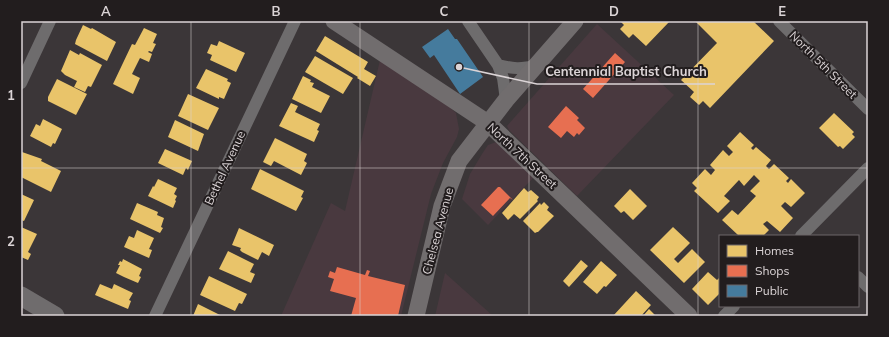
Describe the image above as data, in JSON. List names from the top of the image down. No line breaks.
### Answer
{"streets":{"street":["North 5th Street","North 7th Street","Bethel Avenue","Chelsea Avenue"]},"crossings":[["North 7th Street","Chelsea Avenue"]],"places":["Centennial Baptist Church"],"legend":["Homes","Shops","Public"],"grid":{"columns":["A","B","C","D","E"],"rows":["1","2"]}}
